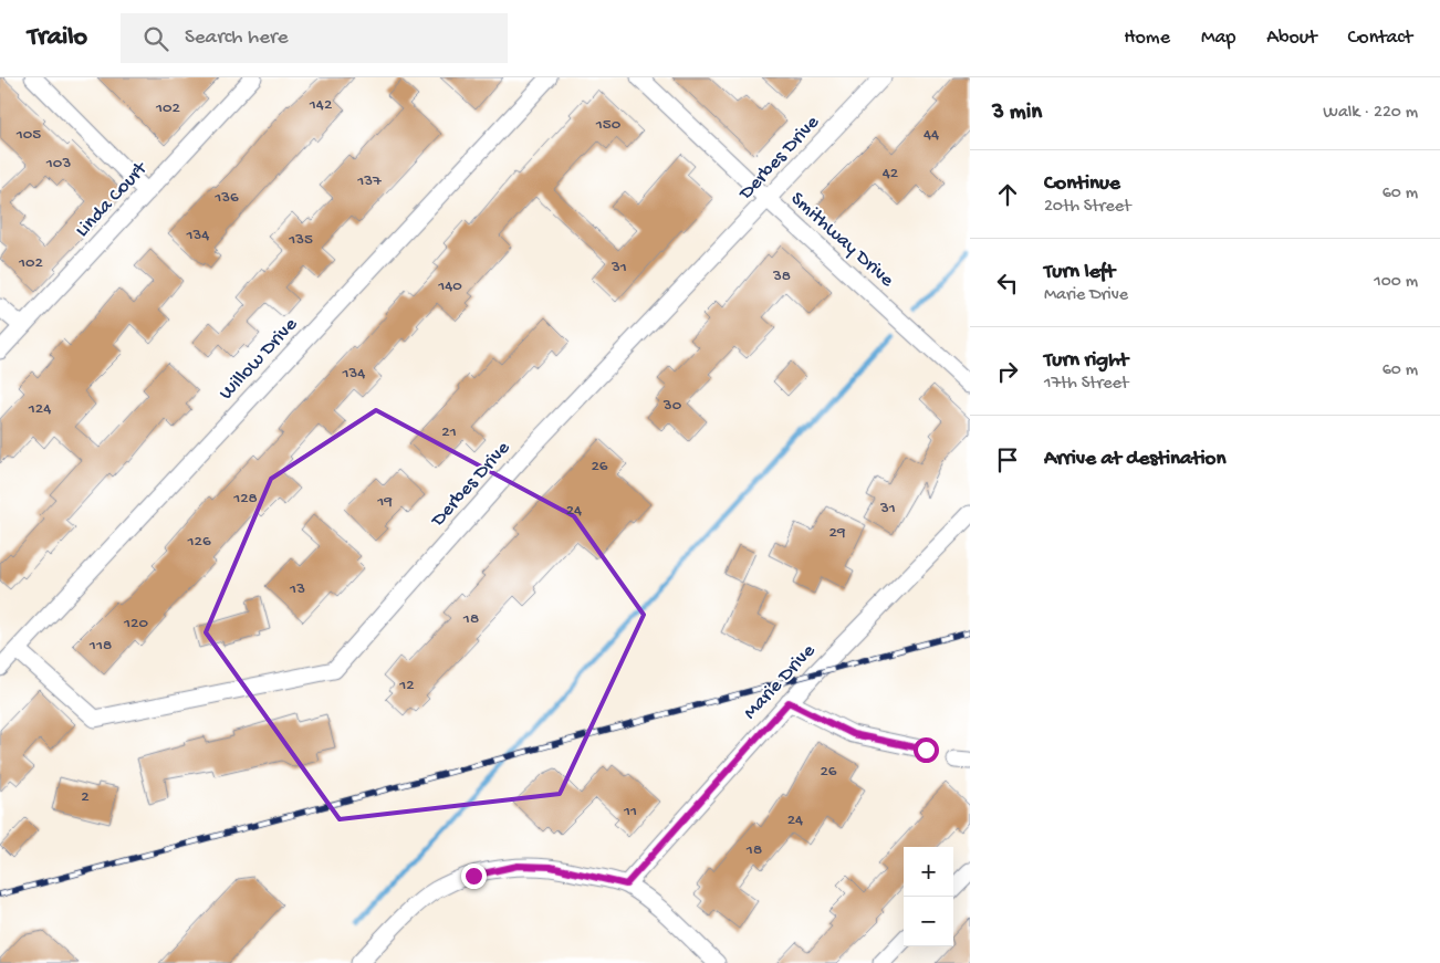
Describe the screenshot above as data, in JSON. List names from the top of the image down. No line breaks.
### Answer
{"streets":{"street":["Derbes Drive","Linda Court","Smithway Drive","Willow Drive","Marie Drive"]},"crossings":[["Derbes Drive","Smithway Drive"],["Derbes Drive","Willow Drive"]],"house_numbers":["142","102","150","105","44","103","42","137","136","134","135","102","31","38","140","134","30","124","21","26","128","19","31","24","29","126","13","18","120","118","12","26","2","11","24","18"],"page":{"header":"Trailo","search":"Search here","nav":["Home","Map","About","Contact"],"heading":["3 min","Walk · 220 m"],"list":[["Continue","20th Street","60 m"],["Turn left","Marie Drive","100 m"],["Turn right","17th Street","60 m"],"Arrive at destination"],"map_buttons":["+","−"]}}
